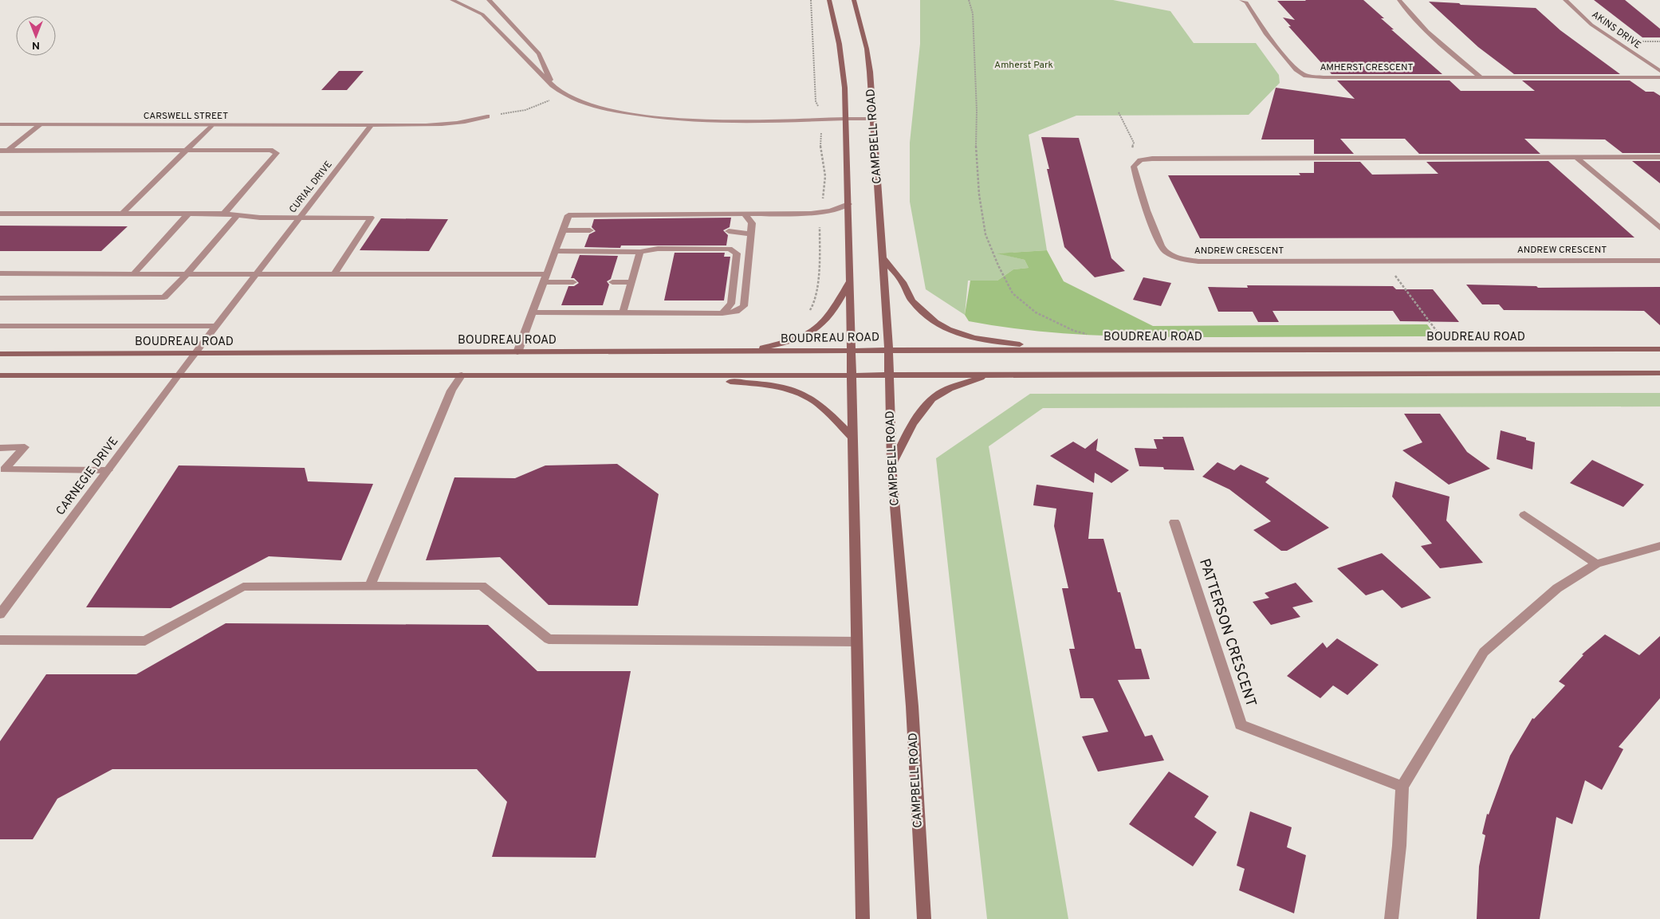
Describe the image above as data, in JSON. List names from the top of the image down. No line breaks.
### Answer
{"streets":{"main road":["CAMPBELL ROAD","BOUDREAU ROAD"],"street":["AKINS DRIVE","AMHERST CRESCENT","CARSWELL STREET","CURIAL DRIVE","ANDREW CRESCENT","CARNEGIE DRIVE","PATTERSON CRESCENT"]},"crossings":[["CARSWELL STREET","CURIAL DRIVE"],["CAMPBELL ROAD","BOUDREAU ROAD"],["CURIAL DRIVE","BOUDREAU ROAD"],["CURIAL DRIVE","CARNEGIE DRIVE"],["BOUDREAU ROAD","CARNEGIE DRIVE"]],"parks":["Amherst Park"],"north":"bottom"}
